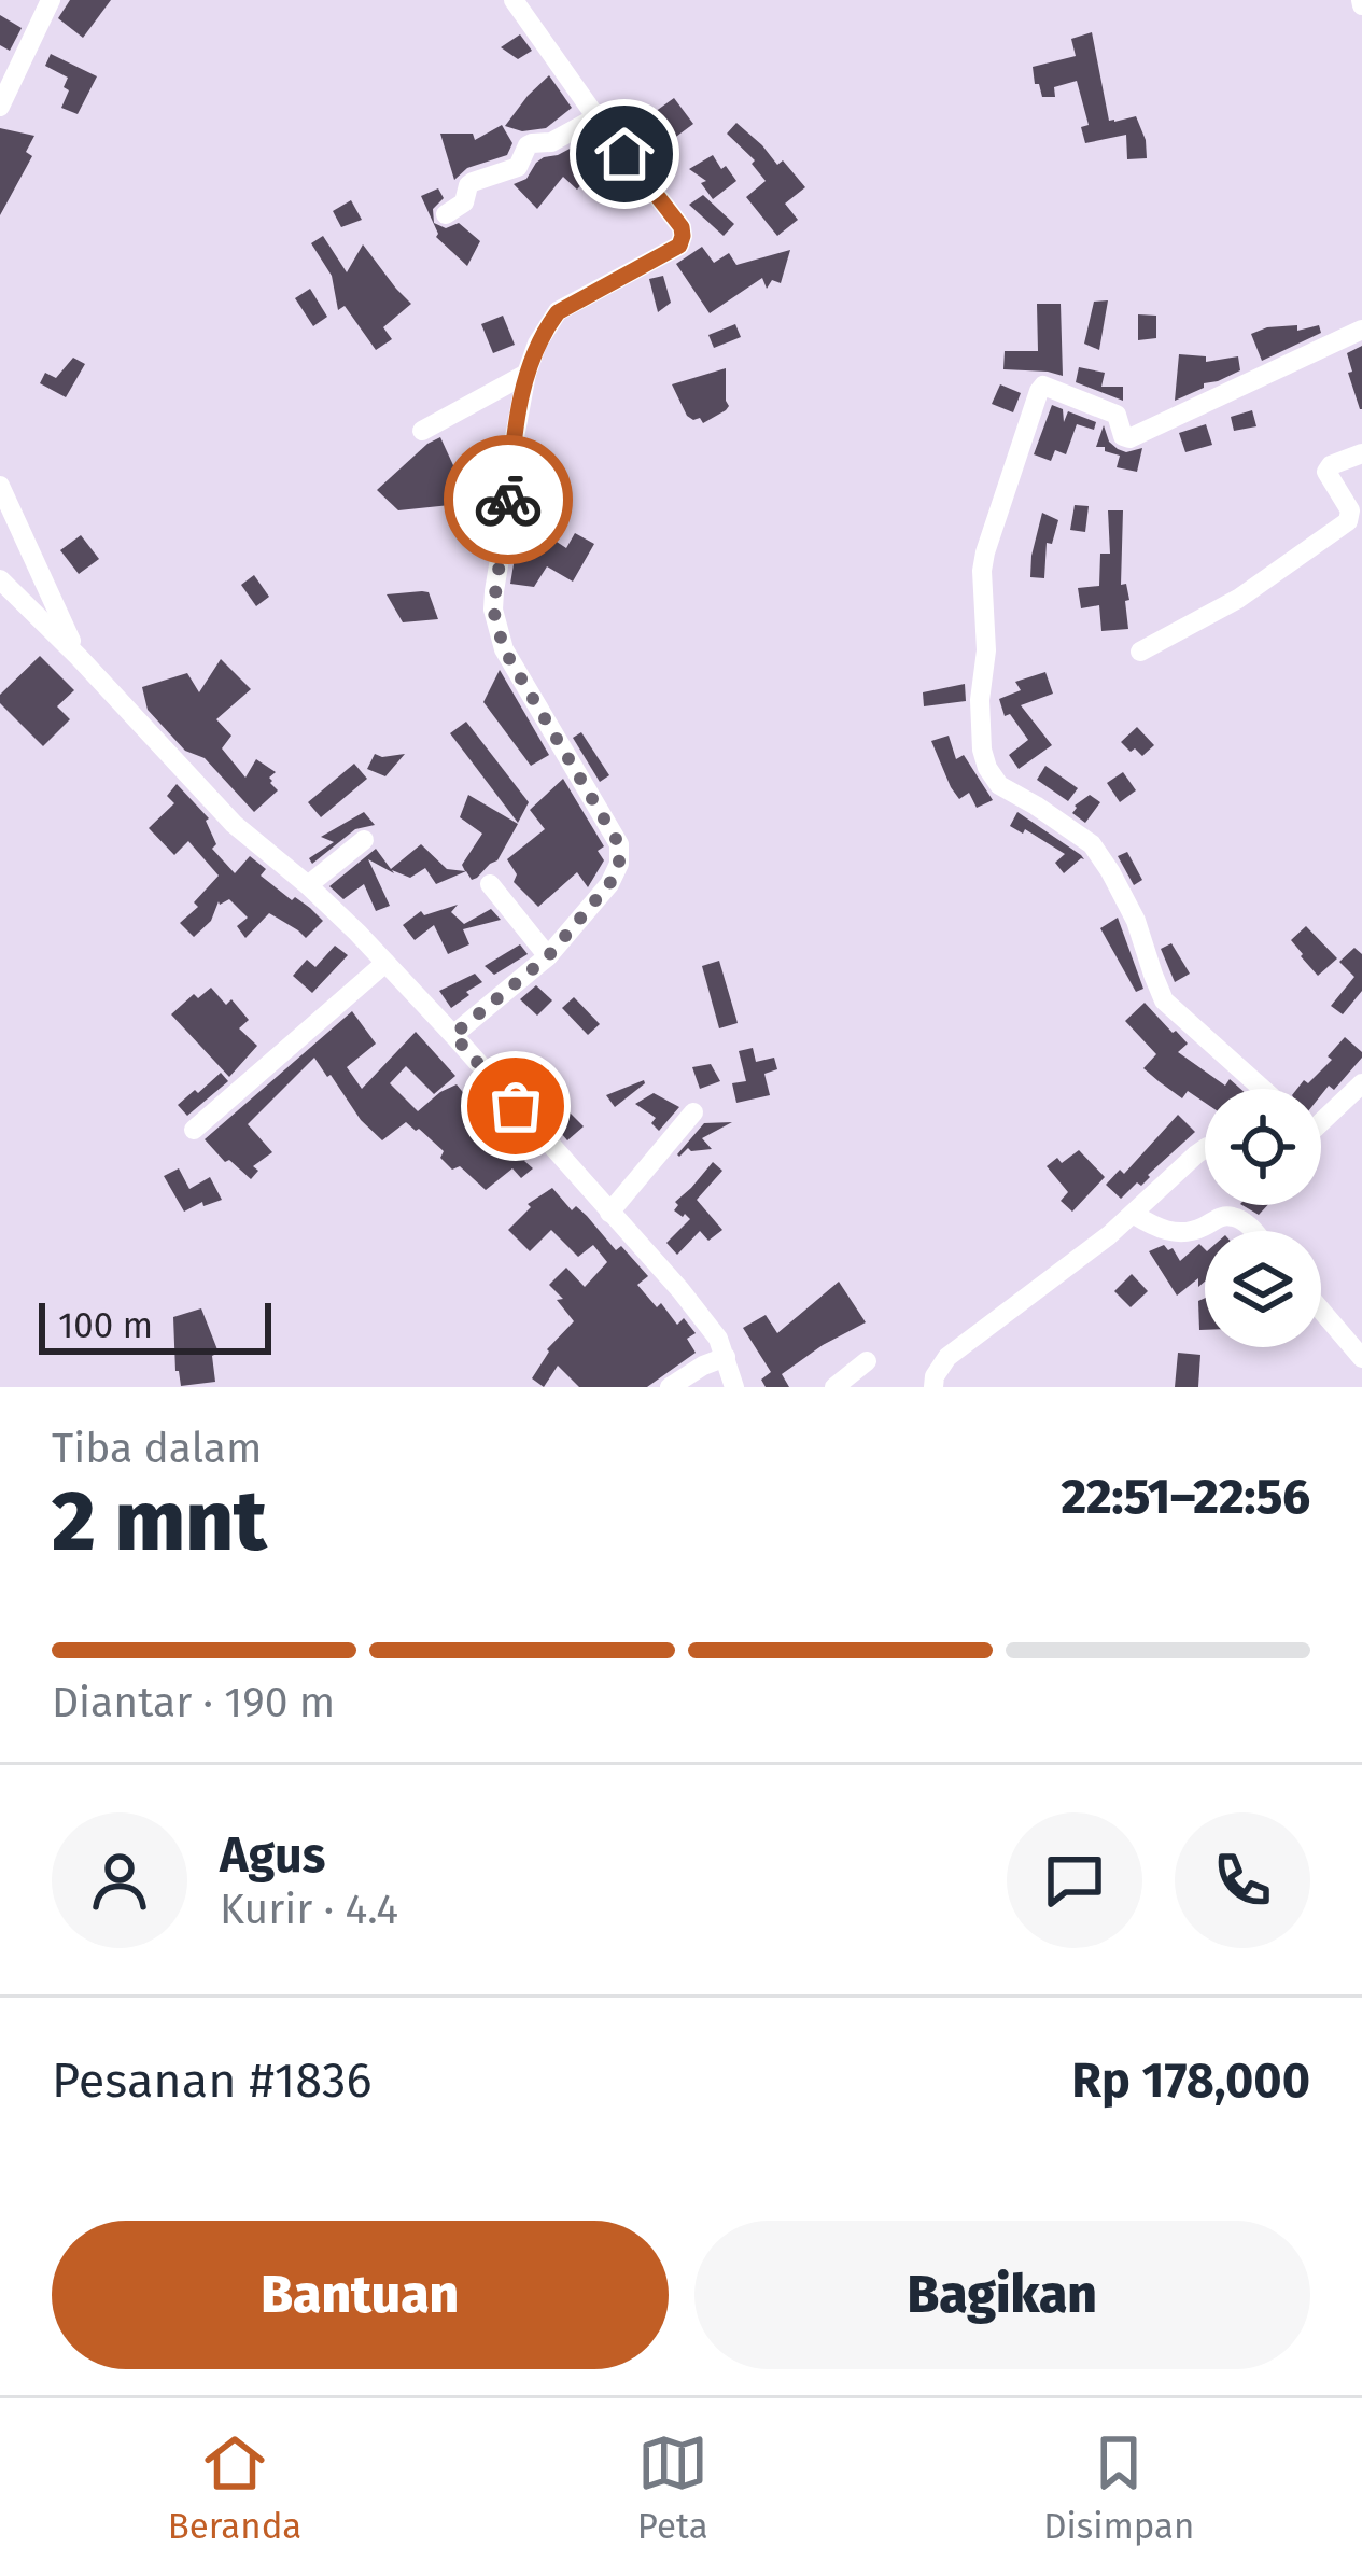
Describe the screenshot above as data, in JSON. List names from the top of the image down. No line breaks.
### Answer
{"scale_bar":"100 m","page":{"scale":"100 m","heading":["2 mnt","Tiba dalam","22:51–22:56"],"panel":["Agus","Kurir · 4.4","Pesanan #1836","Rp 178,000"],"bar":"Diantar · 190 m","buttons":["Bantuan","Bagikan"],"tabs":["Beranda","Peta","Disimpan"]}}
